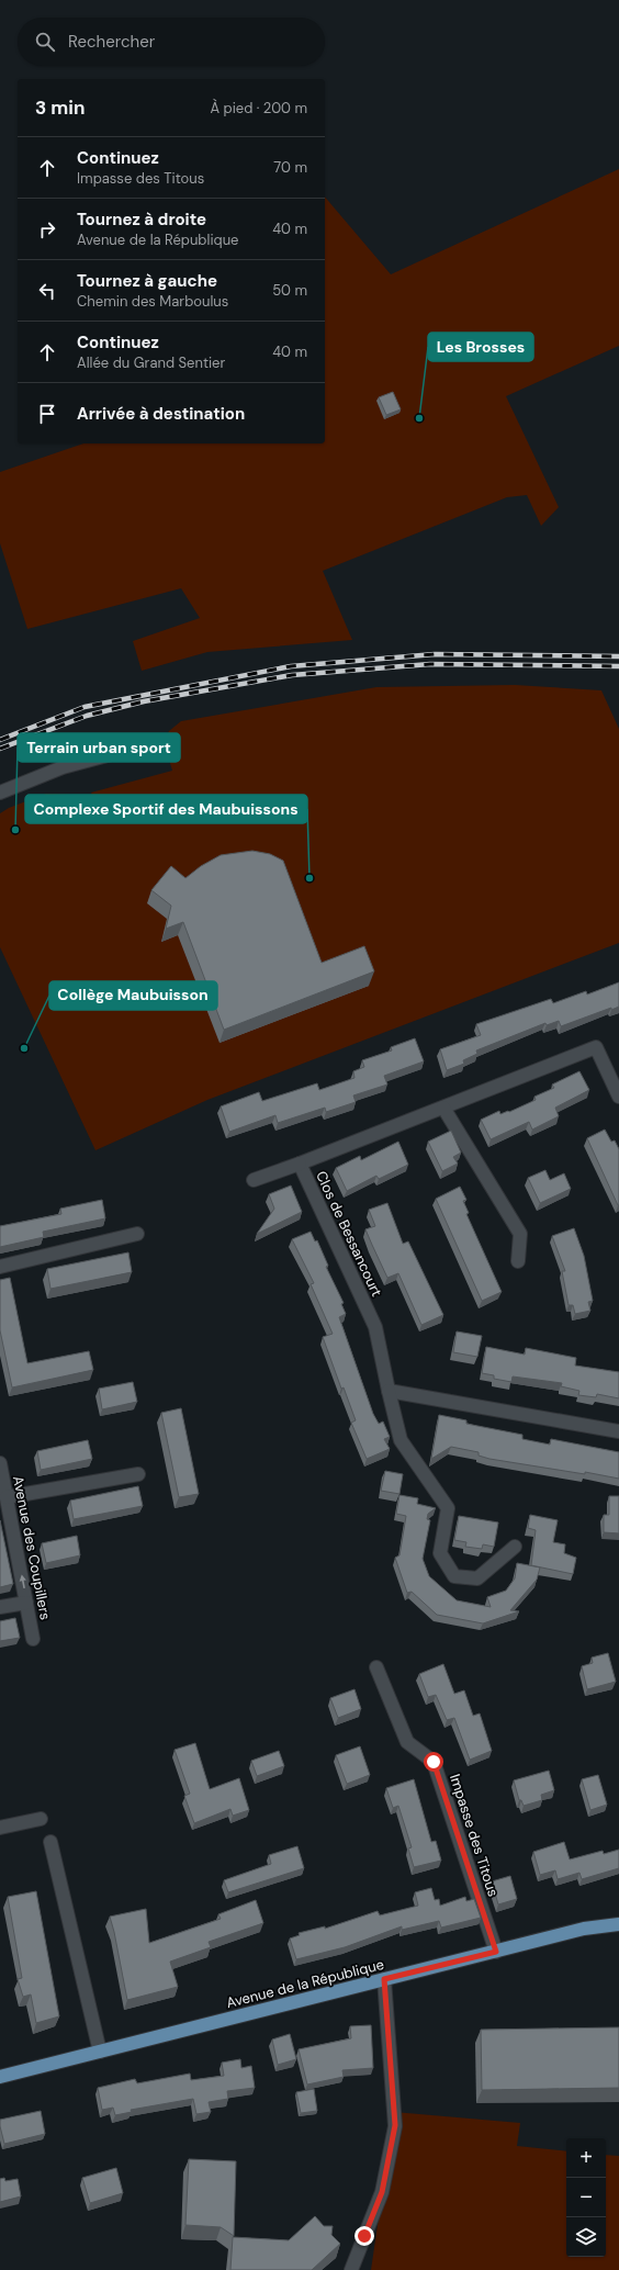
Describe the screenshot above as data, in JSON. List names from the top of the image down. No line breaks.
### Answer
{"streets":{"main road":["Avenue de la République"],"street":["Clos de Bessancourt","Avenue des Coupillers","Impasse des Titous"]},"crossings":[["Impasse des Titous","Avenue de la République"]],"one_way":["Avenue des Coupillers"],"places":["Les Brosses","Terrain urban sport","Complexe Sportif des Maubuissons","Collège Maubuisson"],"page":{"search":"Rechercher","heading":["3 min","À pied · 200 m"],"list":[["Continuez","Impasse des Titous","70 m"],["Tournez à droite","Avenue de la République","40 m"],["Tournez à gauche","Chemin des Marboulus","50 m"],["Continuez","Allée du Grand Sentier","40 m"],"Arrivée à destination"],"map_buttons":["+","−"]}}
